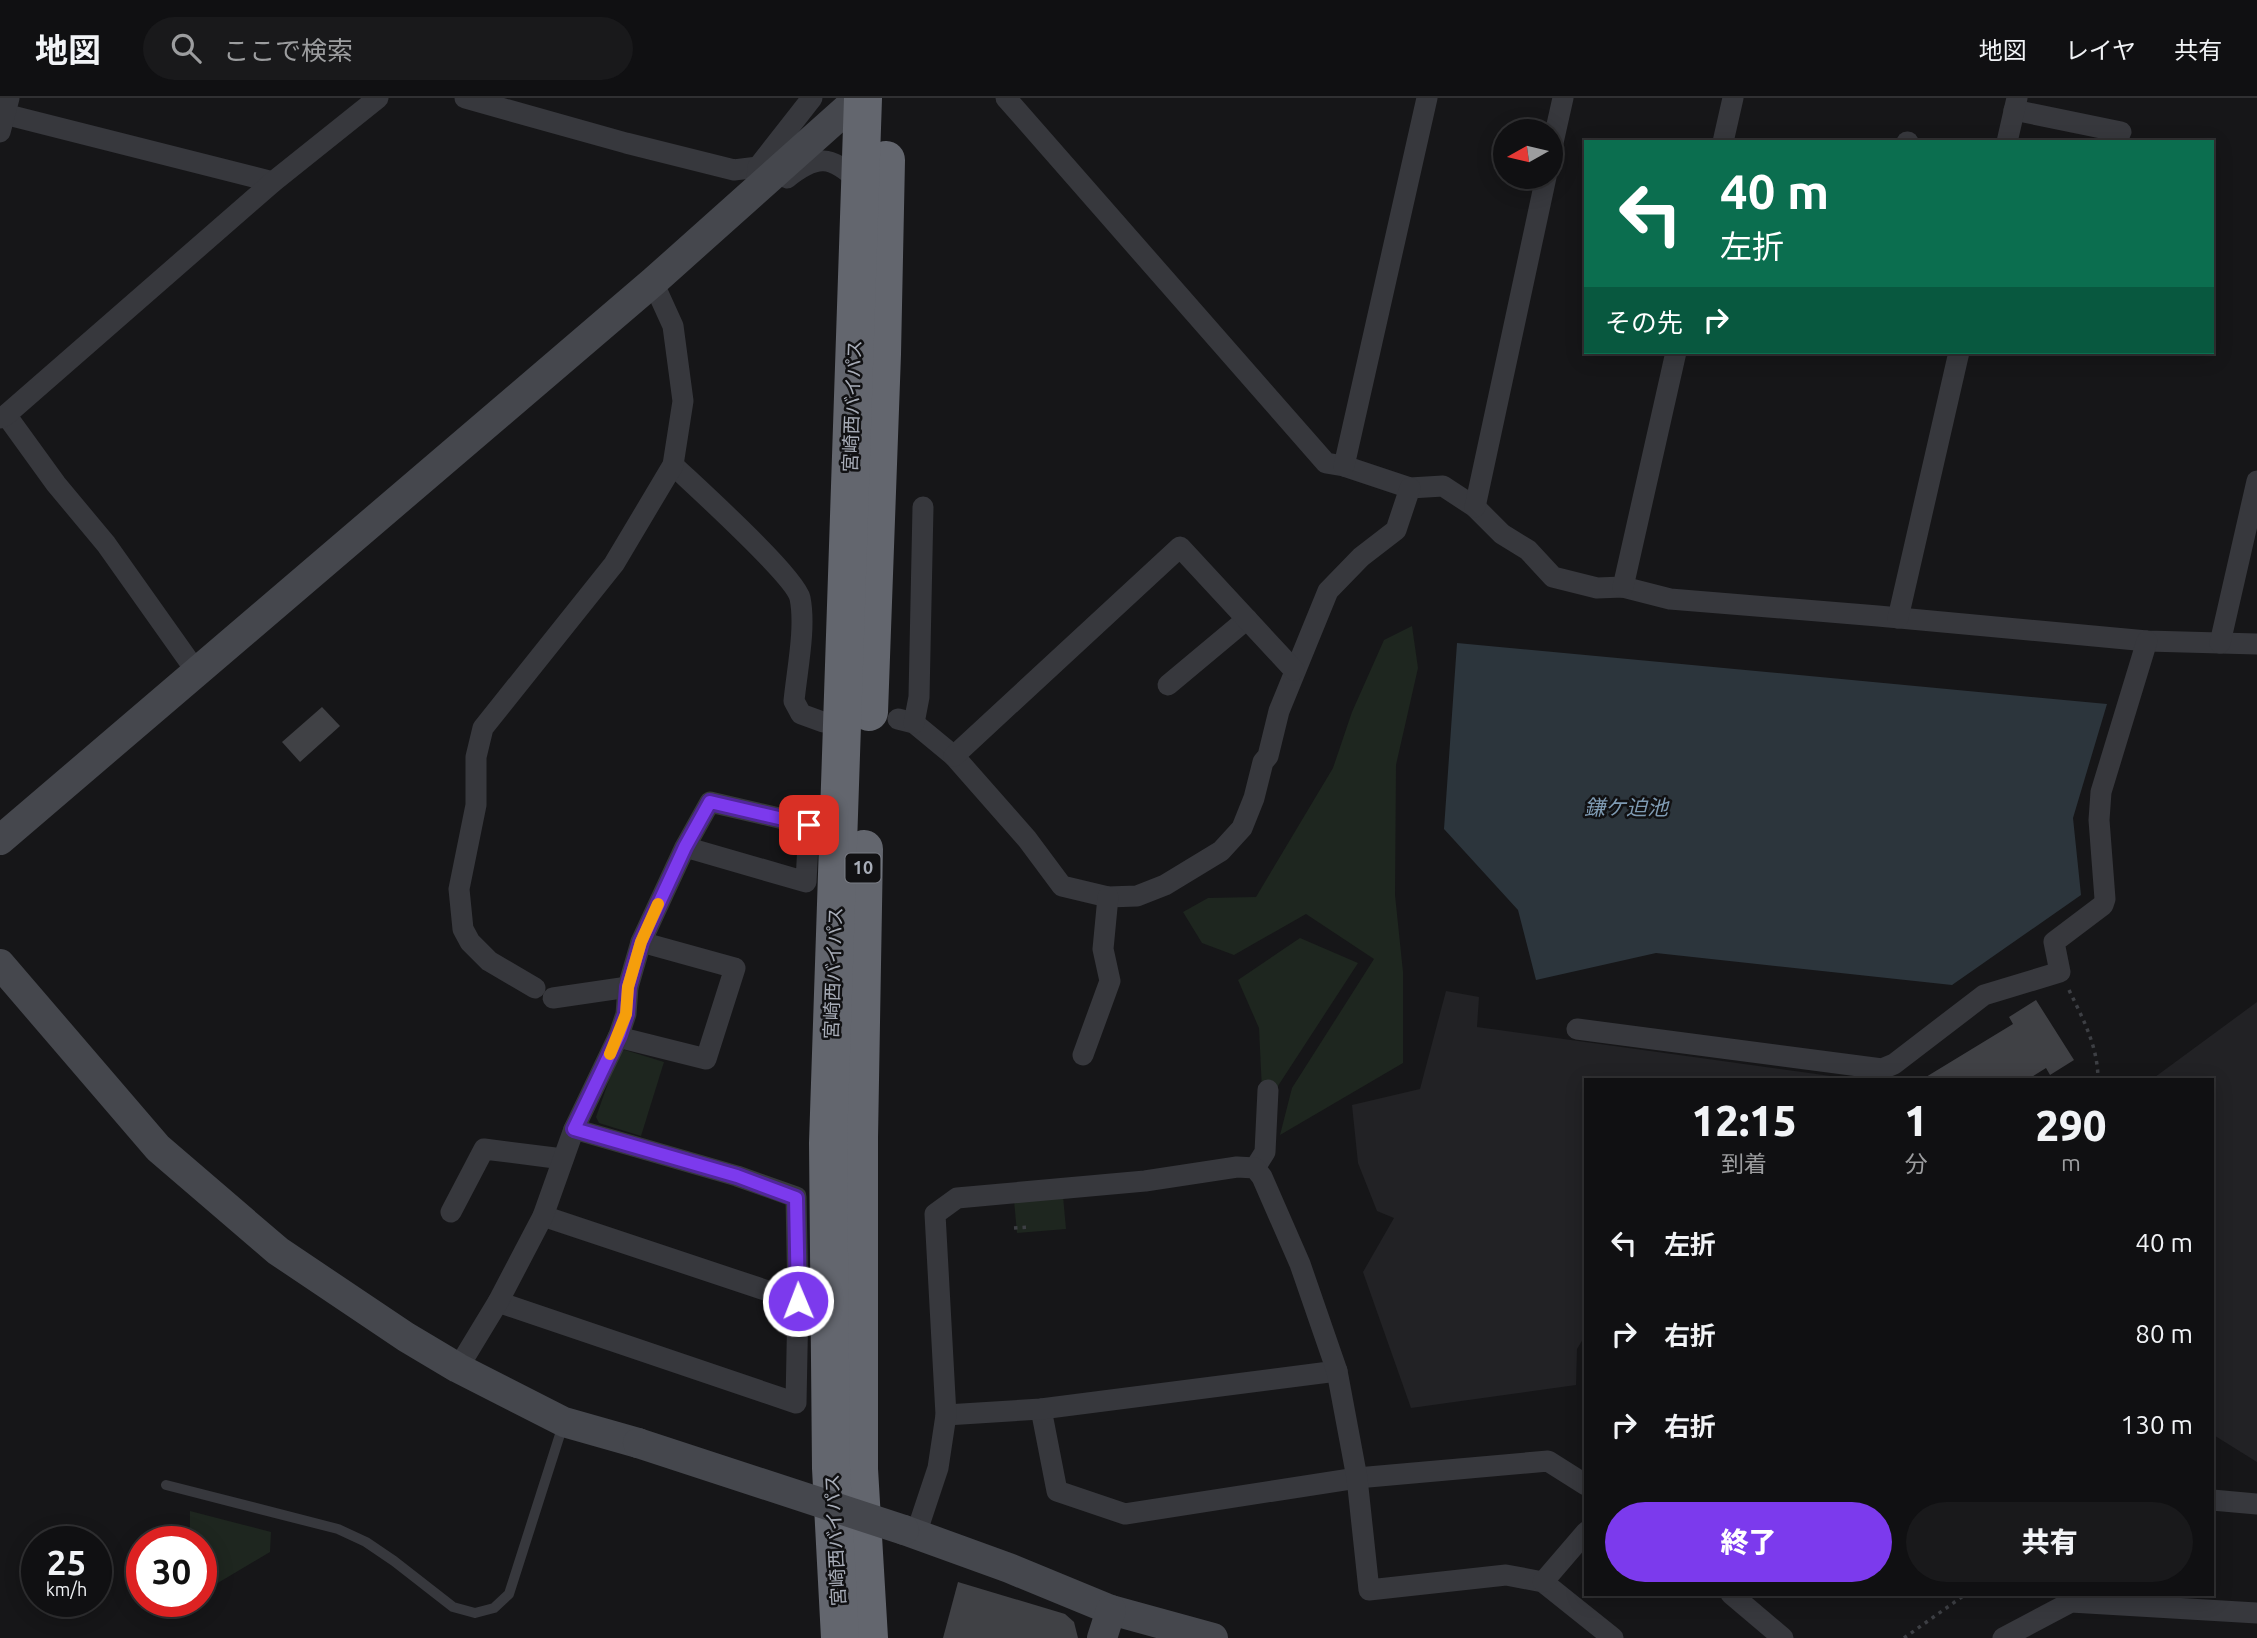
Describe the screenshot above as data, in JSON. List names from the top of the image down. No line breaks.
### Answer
{"streets":{"highway":["宮崎西バイパス","10"]},"water":["鎌ケ迫池"],"north":"left","page":{"header":"地図","search":"ここで検索","nav":["地図","レイヤ","共有"],"turn":["40 m","左折"],"then":"その先","eta":["12:15","到着","1","分","290","m"],"list":[{"name":"左折","value":"40 m"},{"name":"右折","value":"80 m"},{"name":"右折","value":"130 m"}],"buttons":["終了","共有"],"speed":"25 km/h","limit":"30"}}
